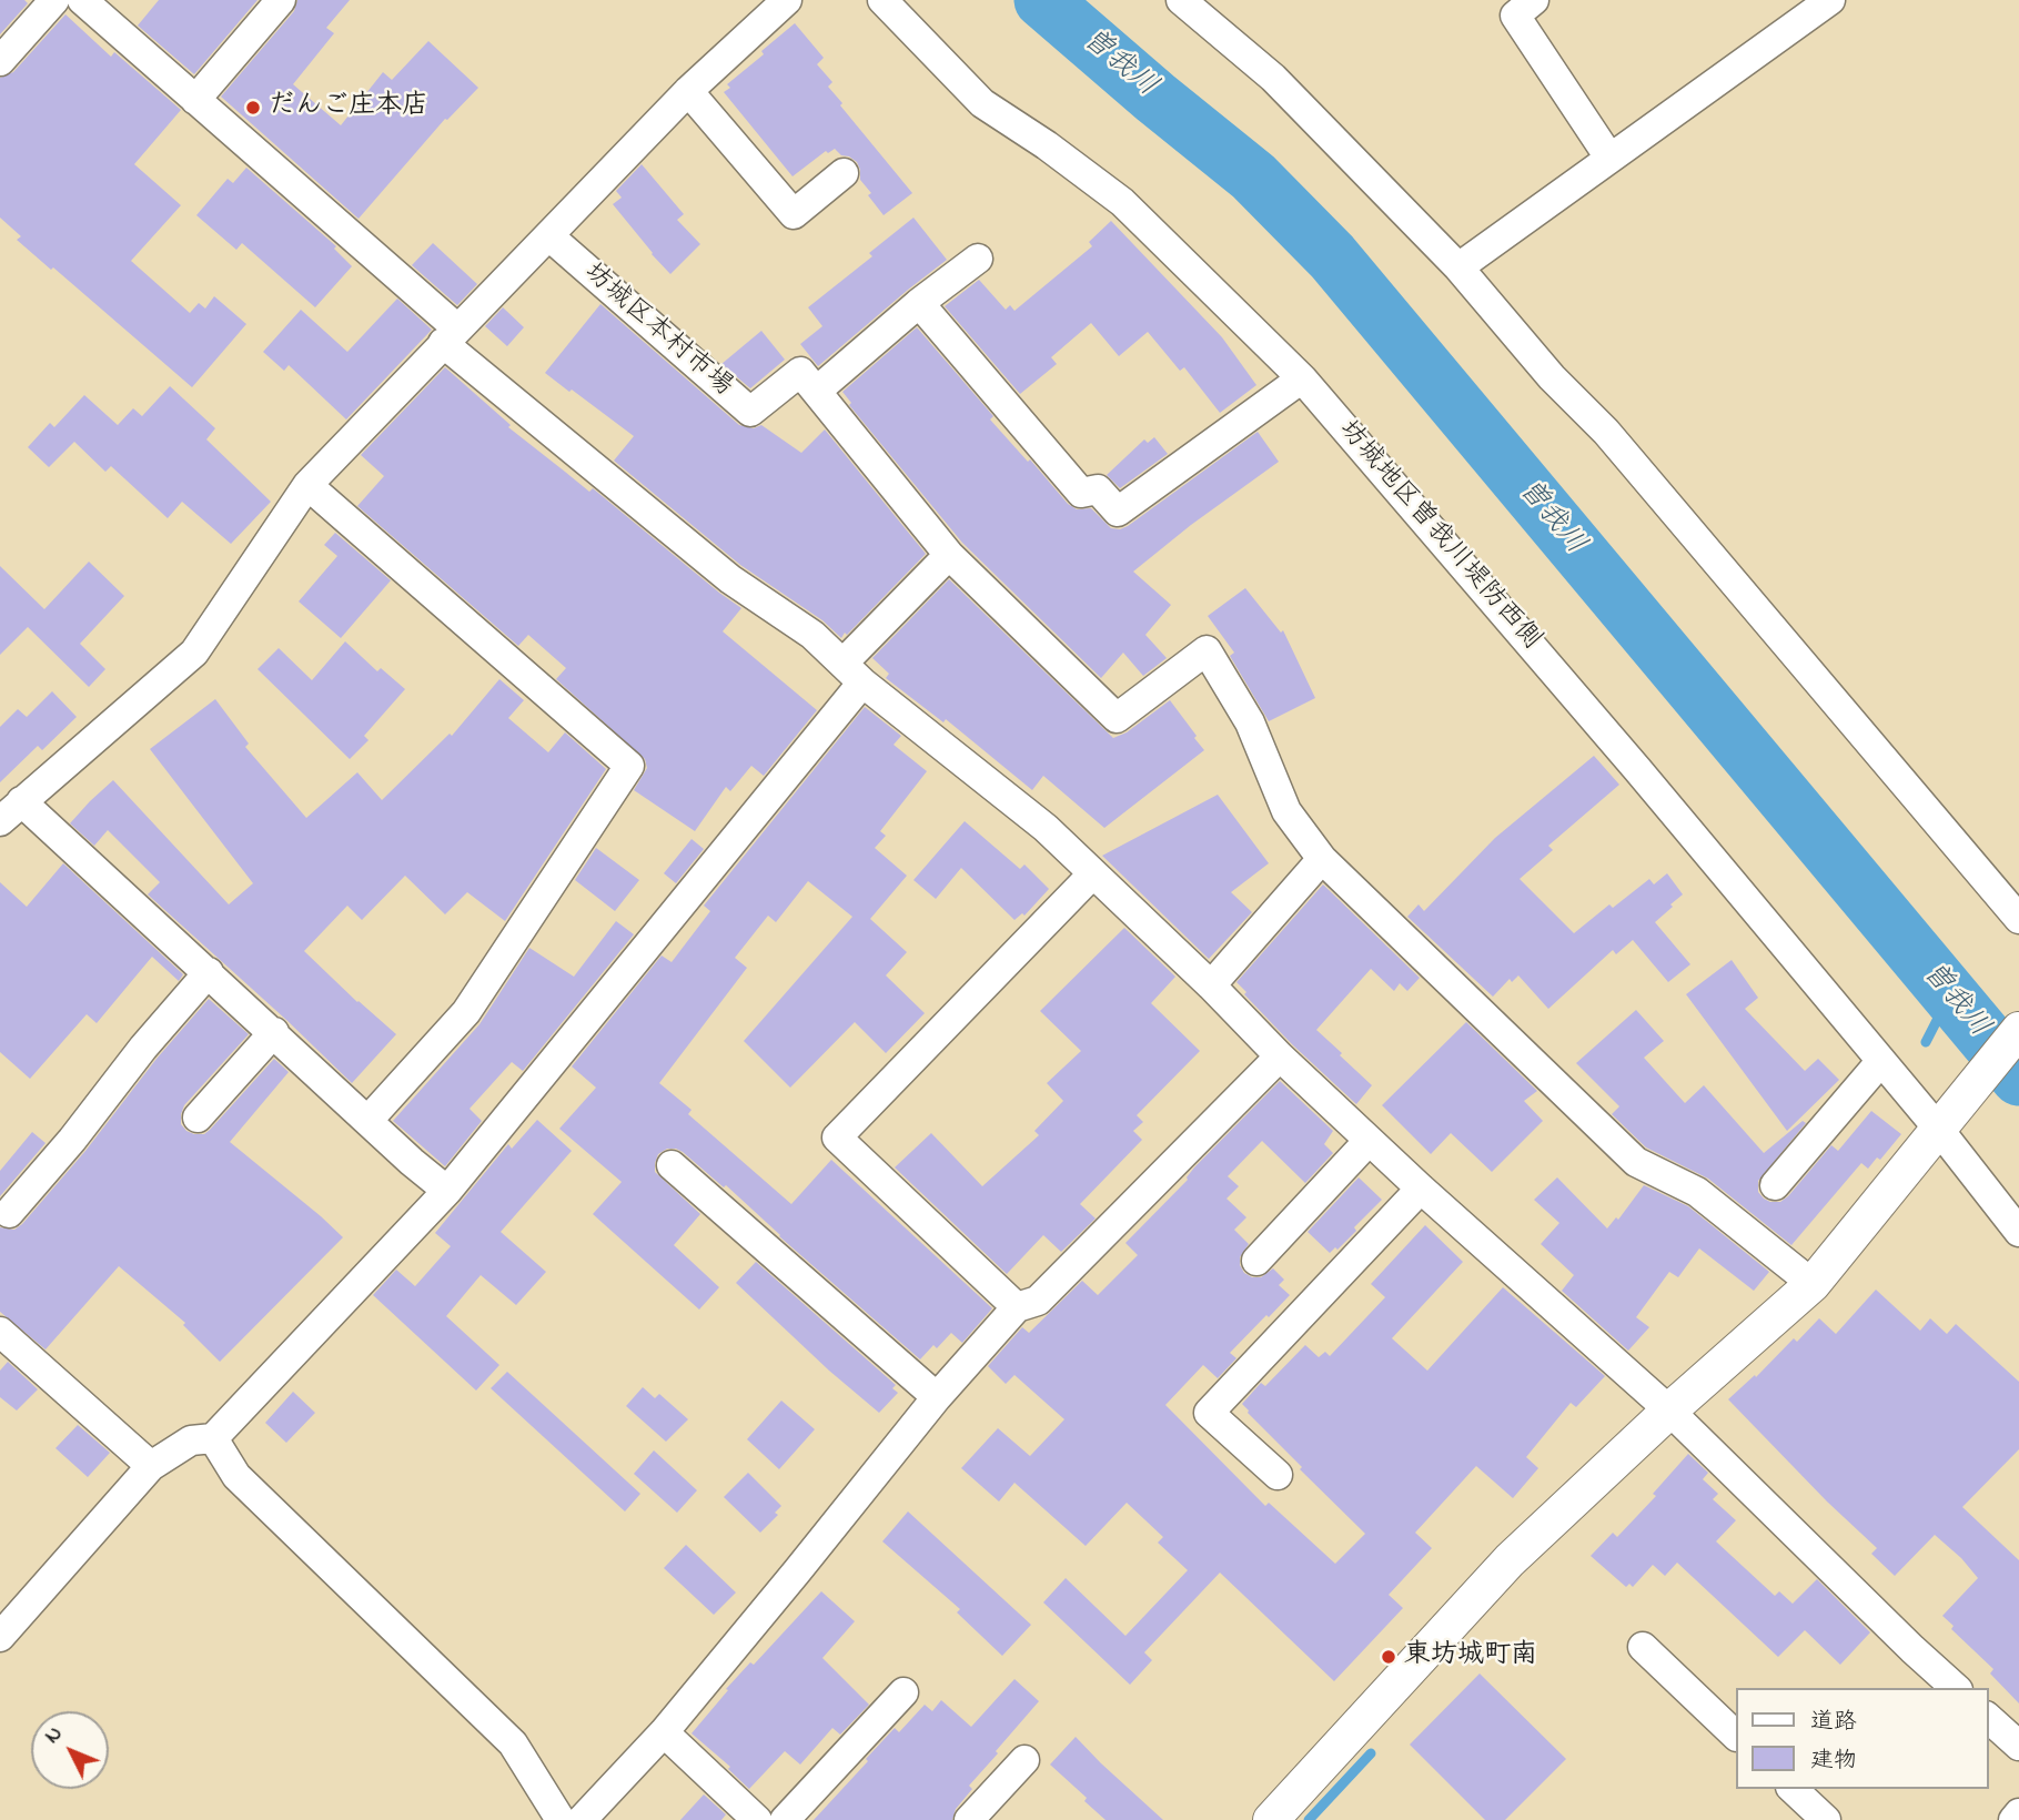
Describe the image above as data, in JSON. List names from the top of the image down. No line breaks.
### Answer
{"streets":{"street":["坊城区本村市場","坊城地区曽我川堤防西側"]},"water":["曽我川"],"places":["だんご庄本店","東坊城町南"],"legend":["道路","建物"],"north":"top left"}
